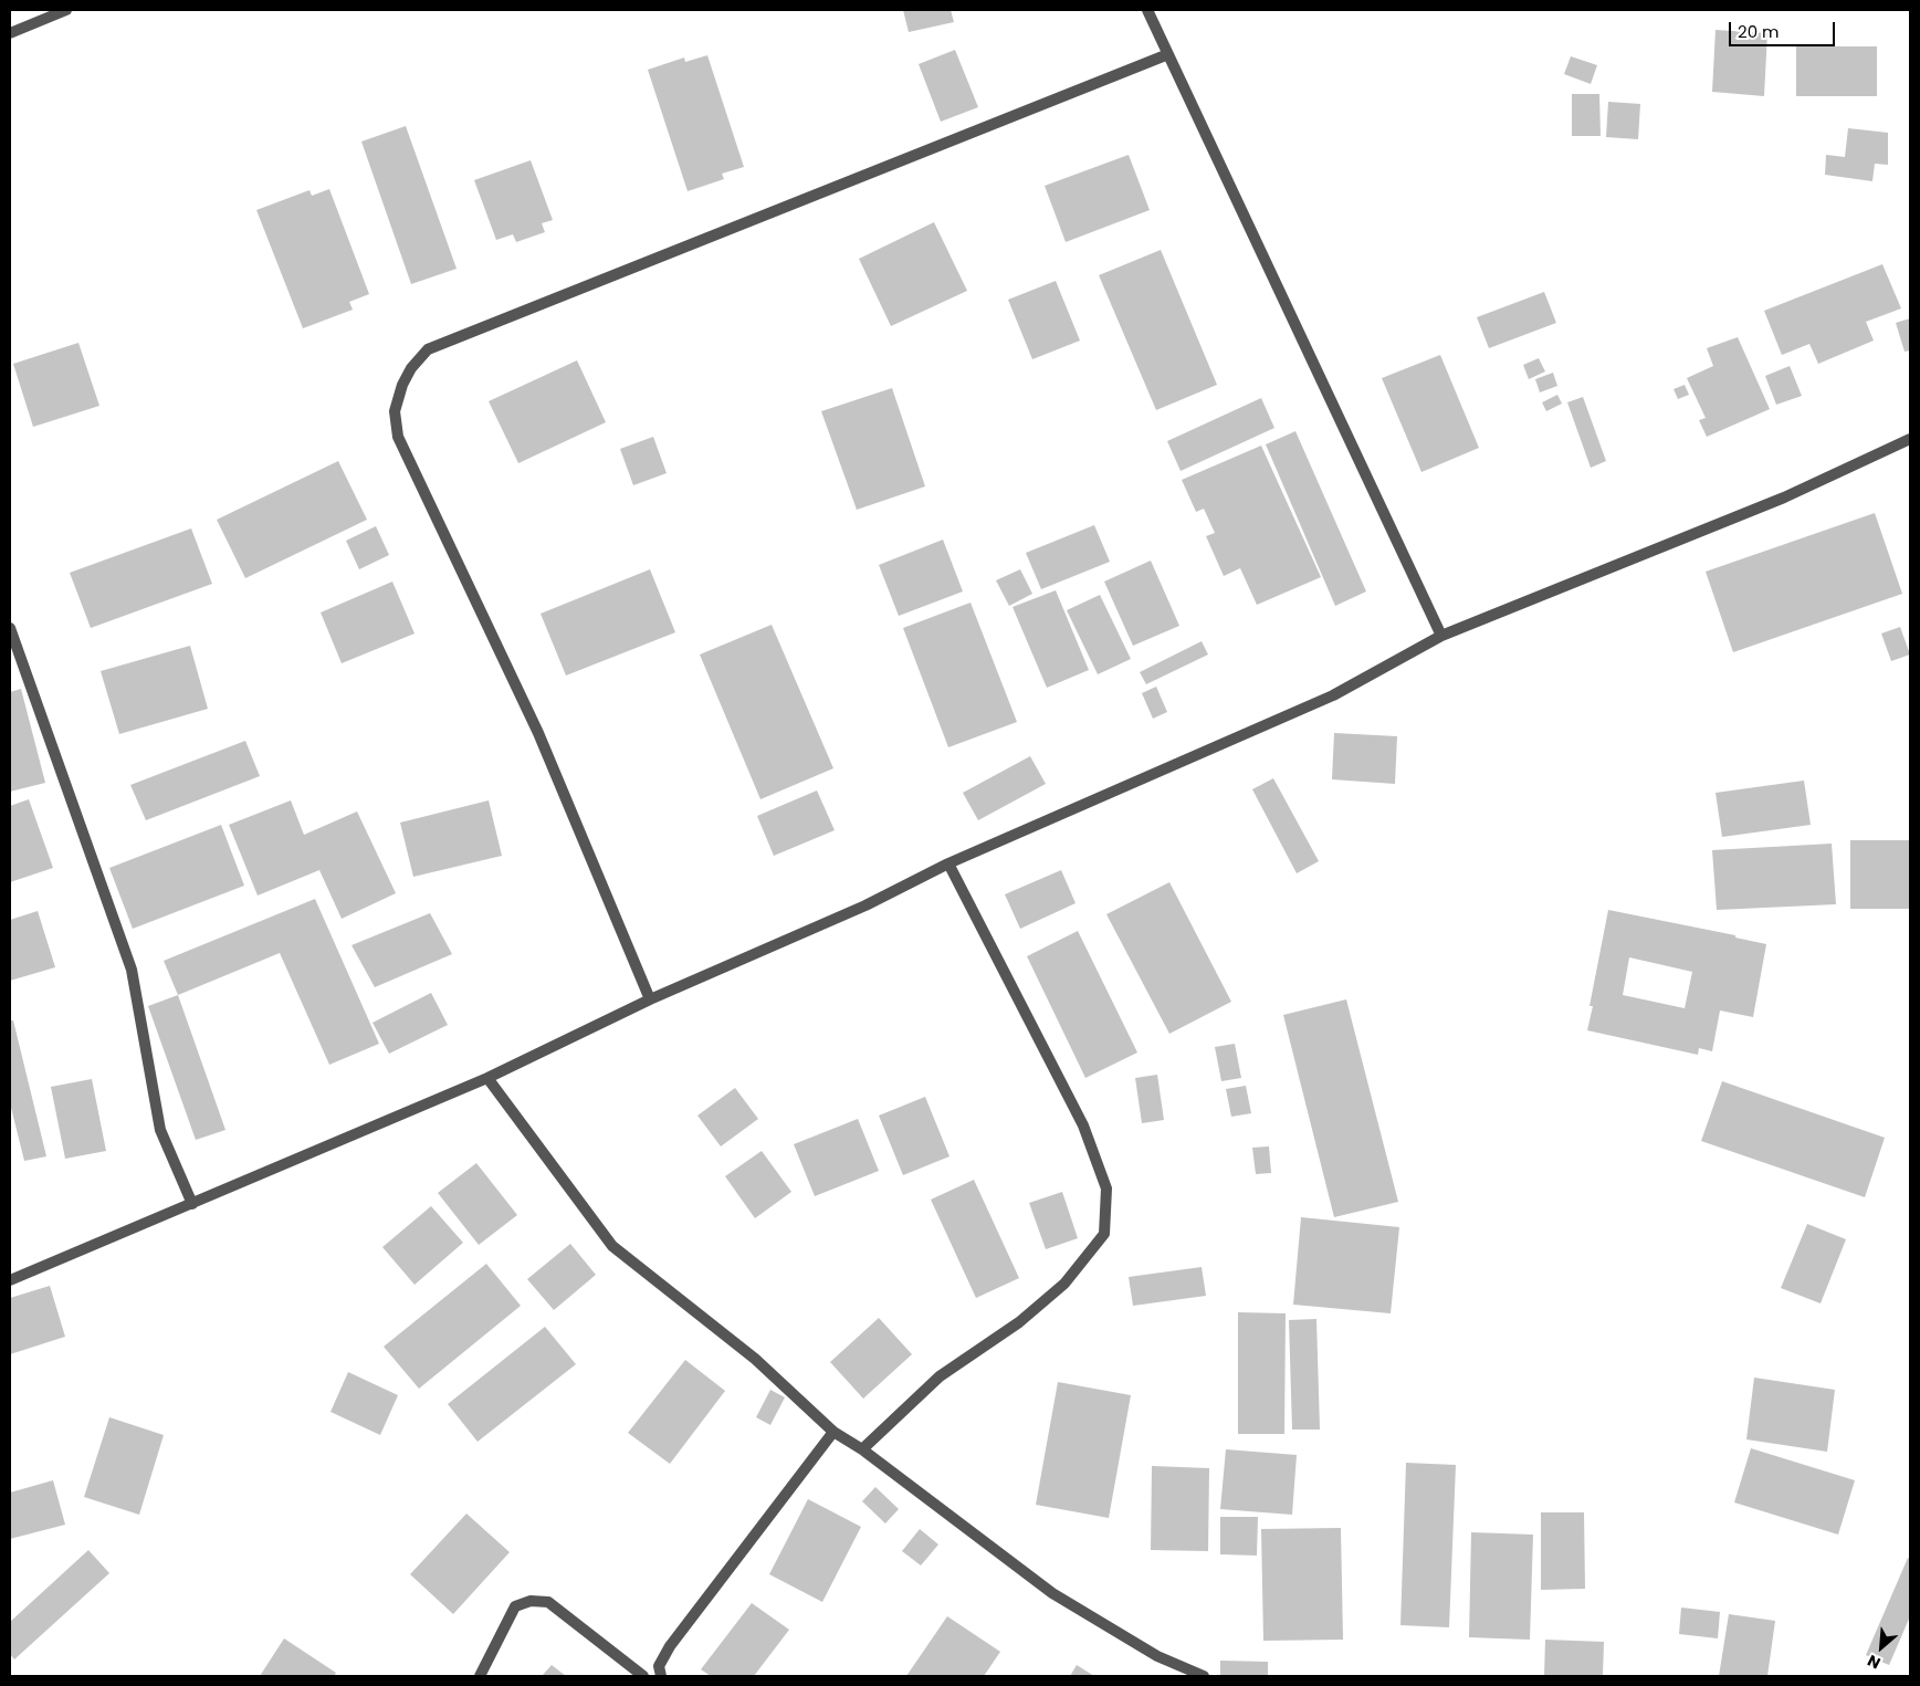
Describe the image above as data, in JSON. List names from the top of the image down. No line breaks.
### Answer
{"scale_bar":"20 m","north":"bottom left"}
